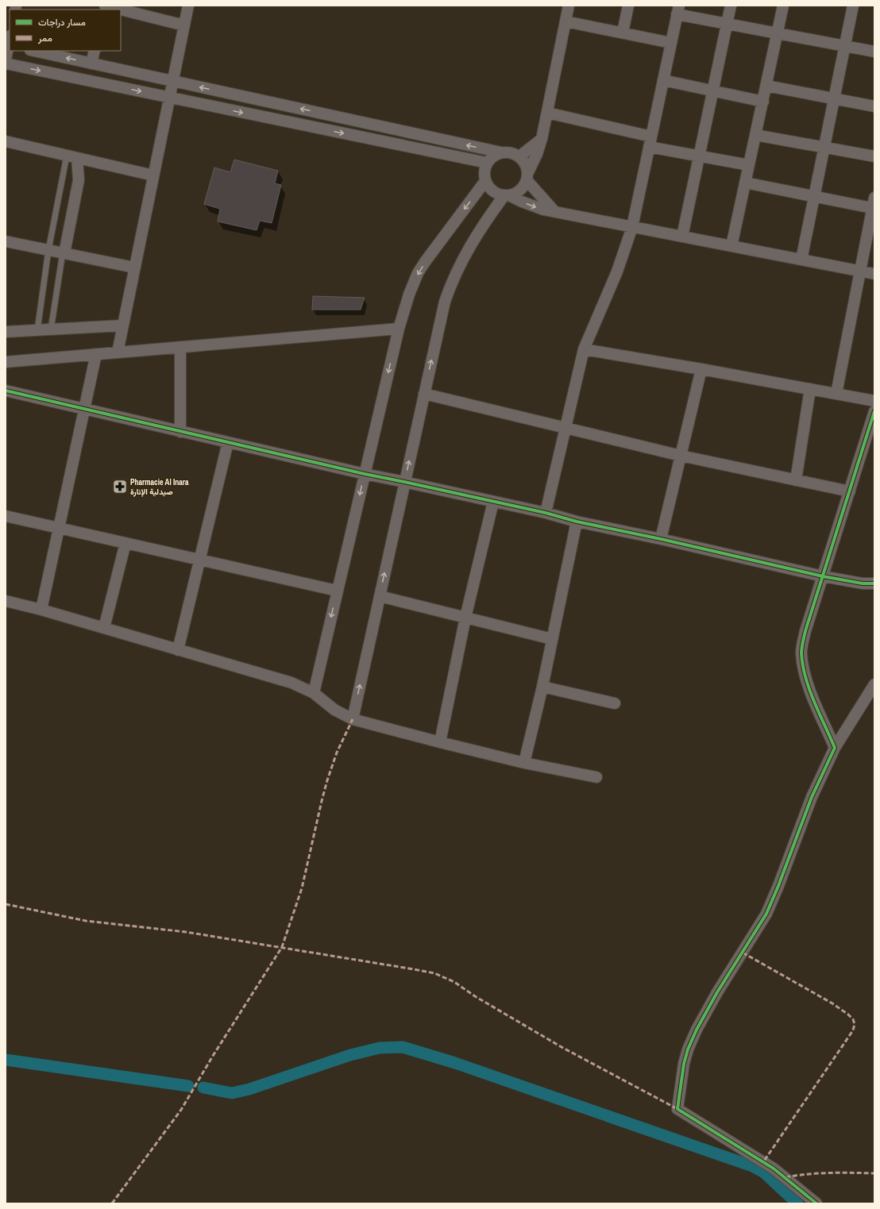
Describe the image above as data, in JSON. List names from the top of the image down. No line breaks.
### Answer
{"places":{"pharmacy":["Pharmacie Al Inara صيدلية الإنارة"]},"legend":["مسار دراجات","ممر"]}
